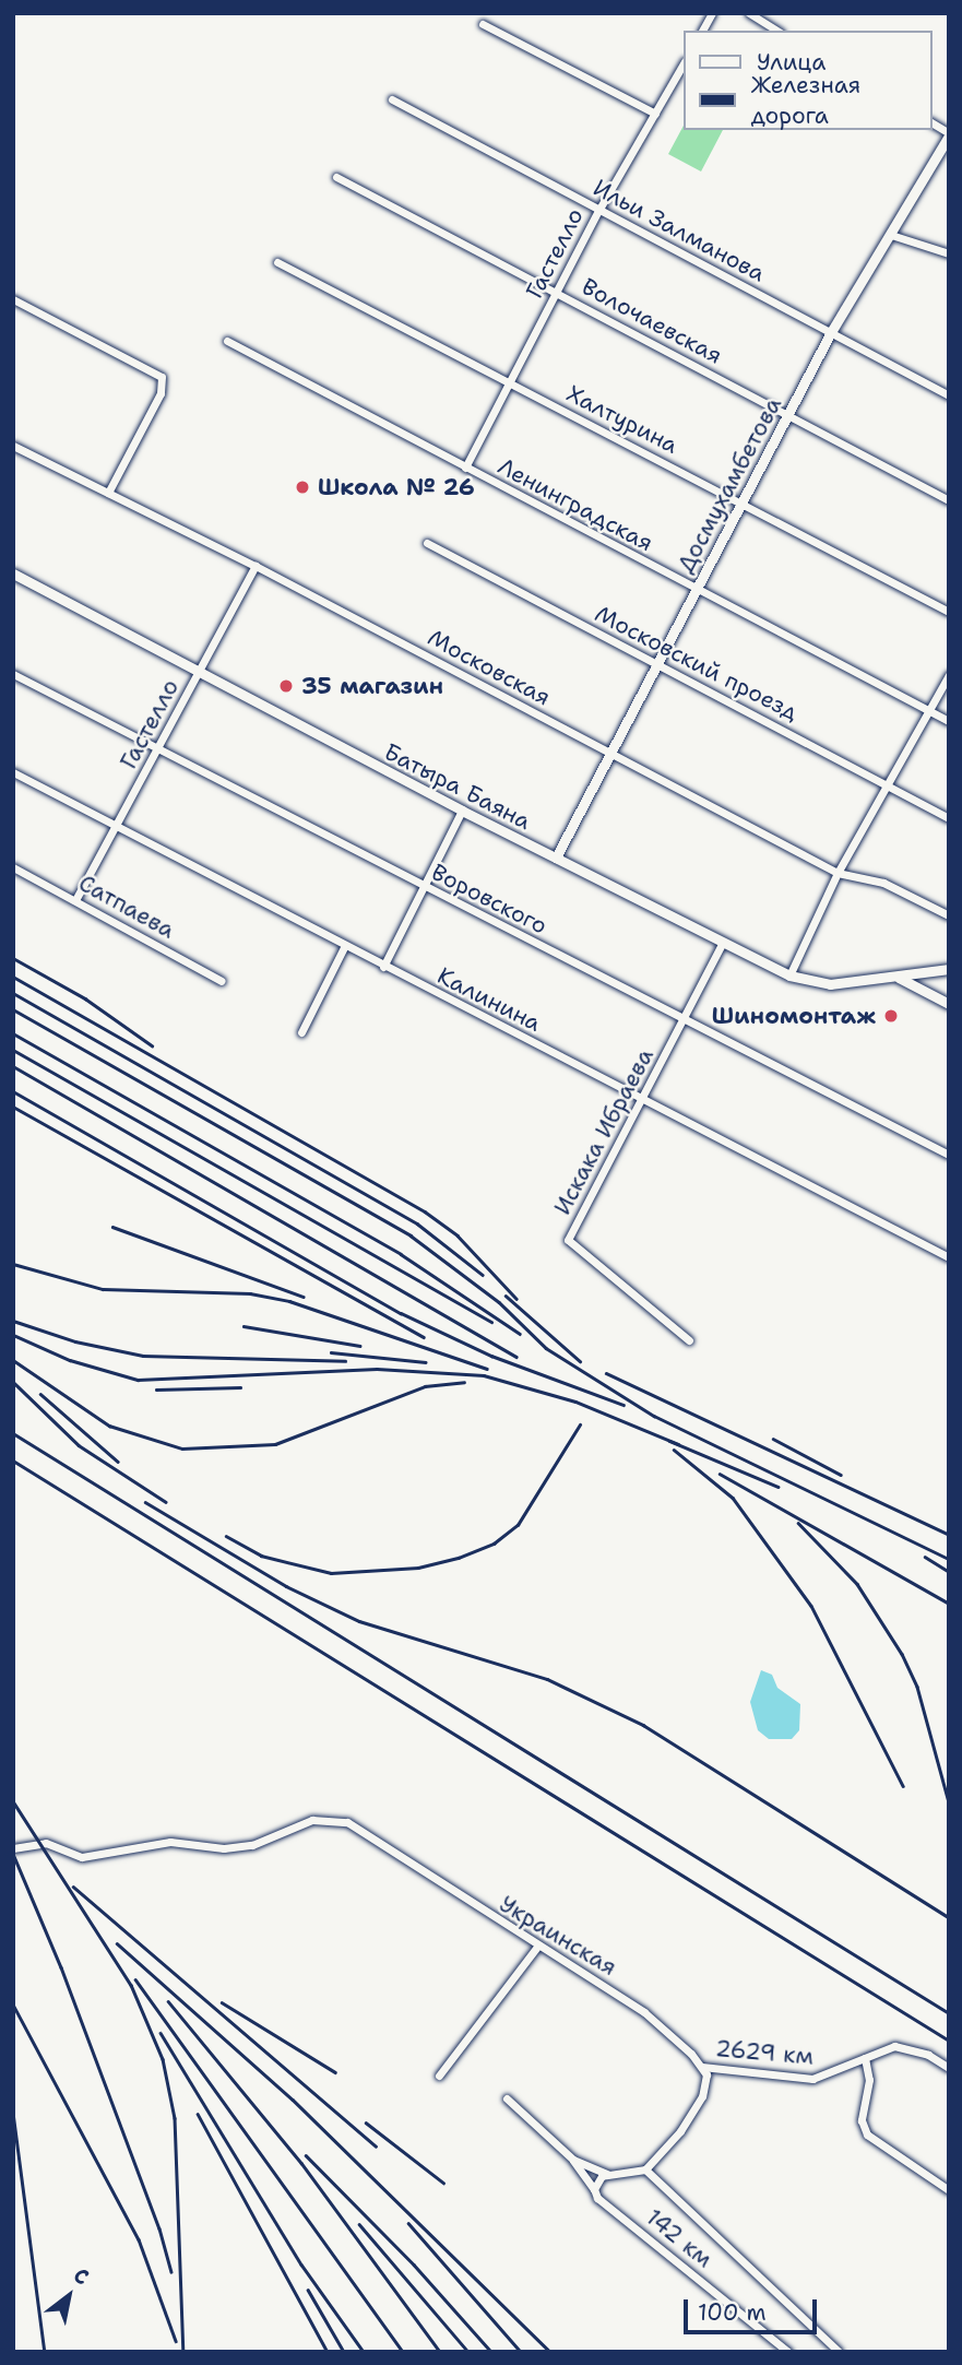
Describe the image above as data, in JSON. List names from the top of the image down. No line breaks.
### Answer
{"streets":{"street":["Ильи Залманова","Гастелло","Волочаевская","Халтурина","Досмухамбетова","Ленинградская","Московский проезд","Московская","Батыра Баяна","Воровского","Сатпаева","Калинина","Искака Ибраева","Украинская","2629 км","142 км"]},"crossings":[["Ильи Залманова","Гастелло"],["Ильи Залманова","Досмухамбетова"],["Гастелло","Волочаевская"],["Гастелло","Халтурина"],["Гастелло","Ленинградская"],["Гастелло","Московская"],["Гастелло","Батыра Баяна"],["Гастелло","Воровского"],["Гастелло","Сатпаева"],["Гастелло","Калинина"],["Волочаевская","Досмухамбетова"],["Халтурина","Досмухамбетова"],["Досмухамбетова","Ленинградская"],["Досмухамбетова","Московский проезд"],["Досмухамбетова","Московская"],["Досмухамбетова","Батыра Баяна"],["Батыра Баяна","Искака Ибраева"],["Воровского","Искака Ибраева"],["Калинина","Искака Ибраева"],["Украинская","2629 км"]],"places":["Школа № 26","35 магазин","Шиномонтаж"],"legend":["Улица","Железная дорога"],"scale_bar":"100 m","north":"top right"}
